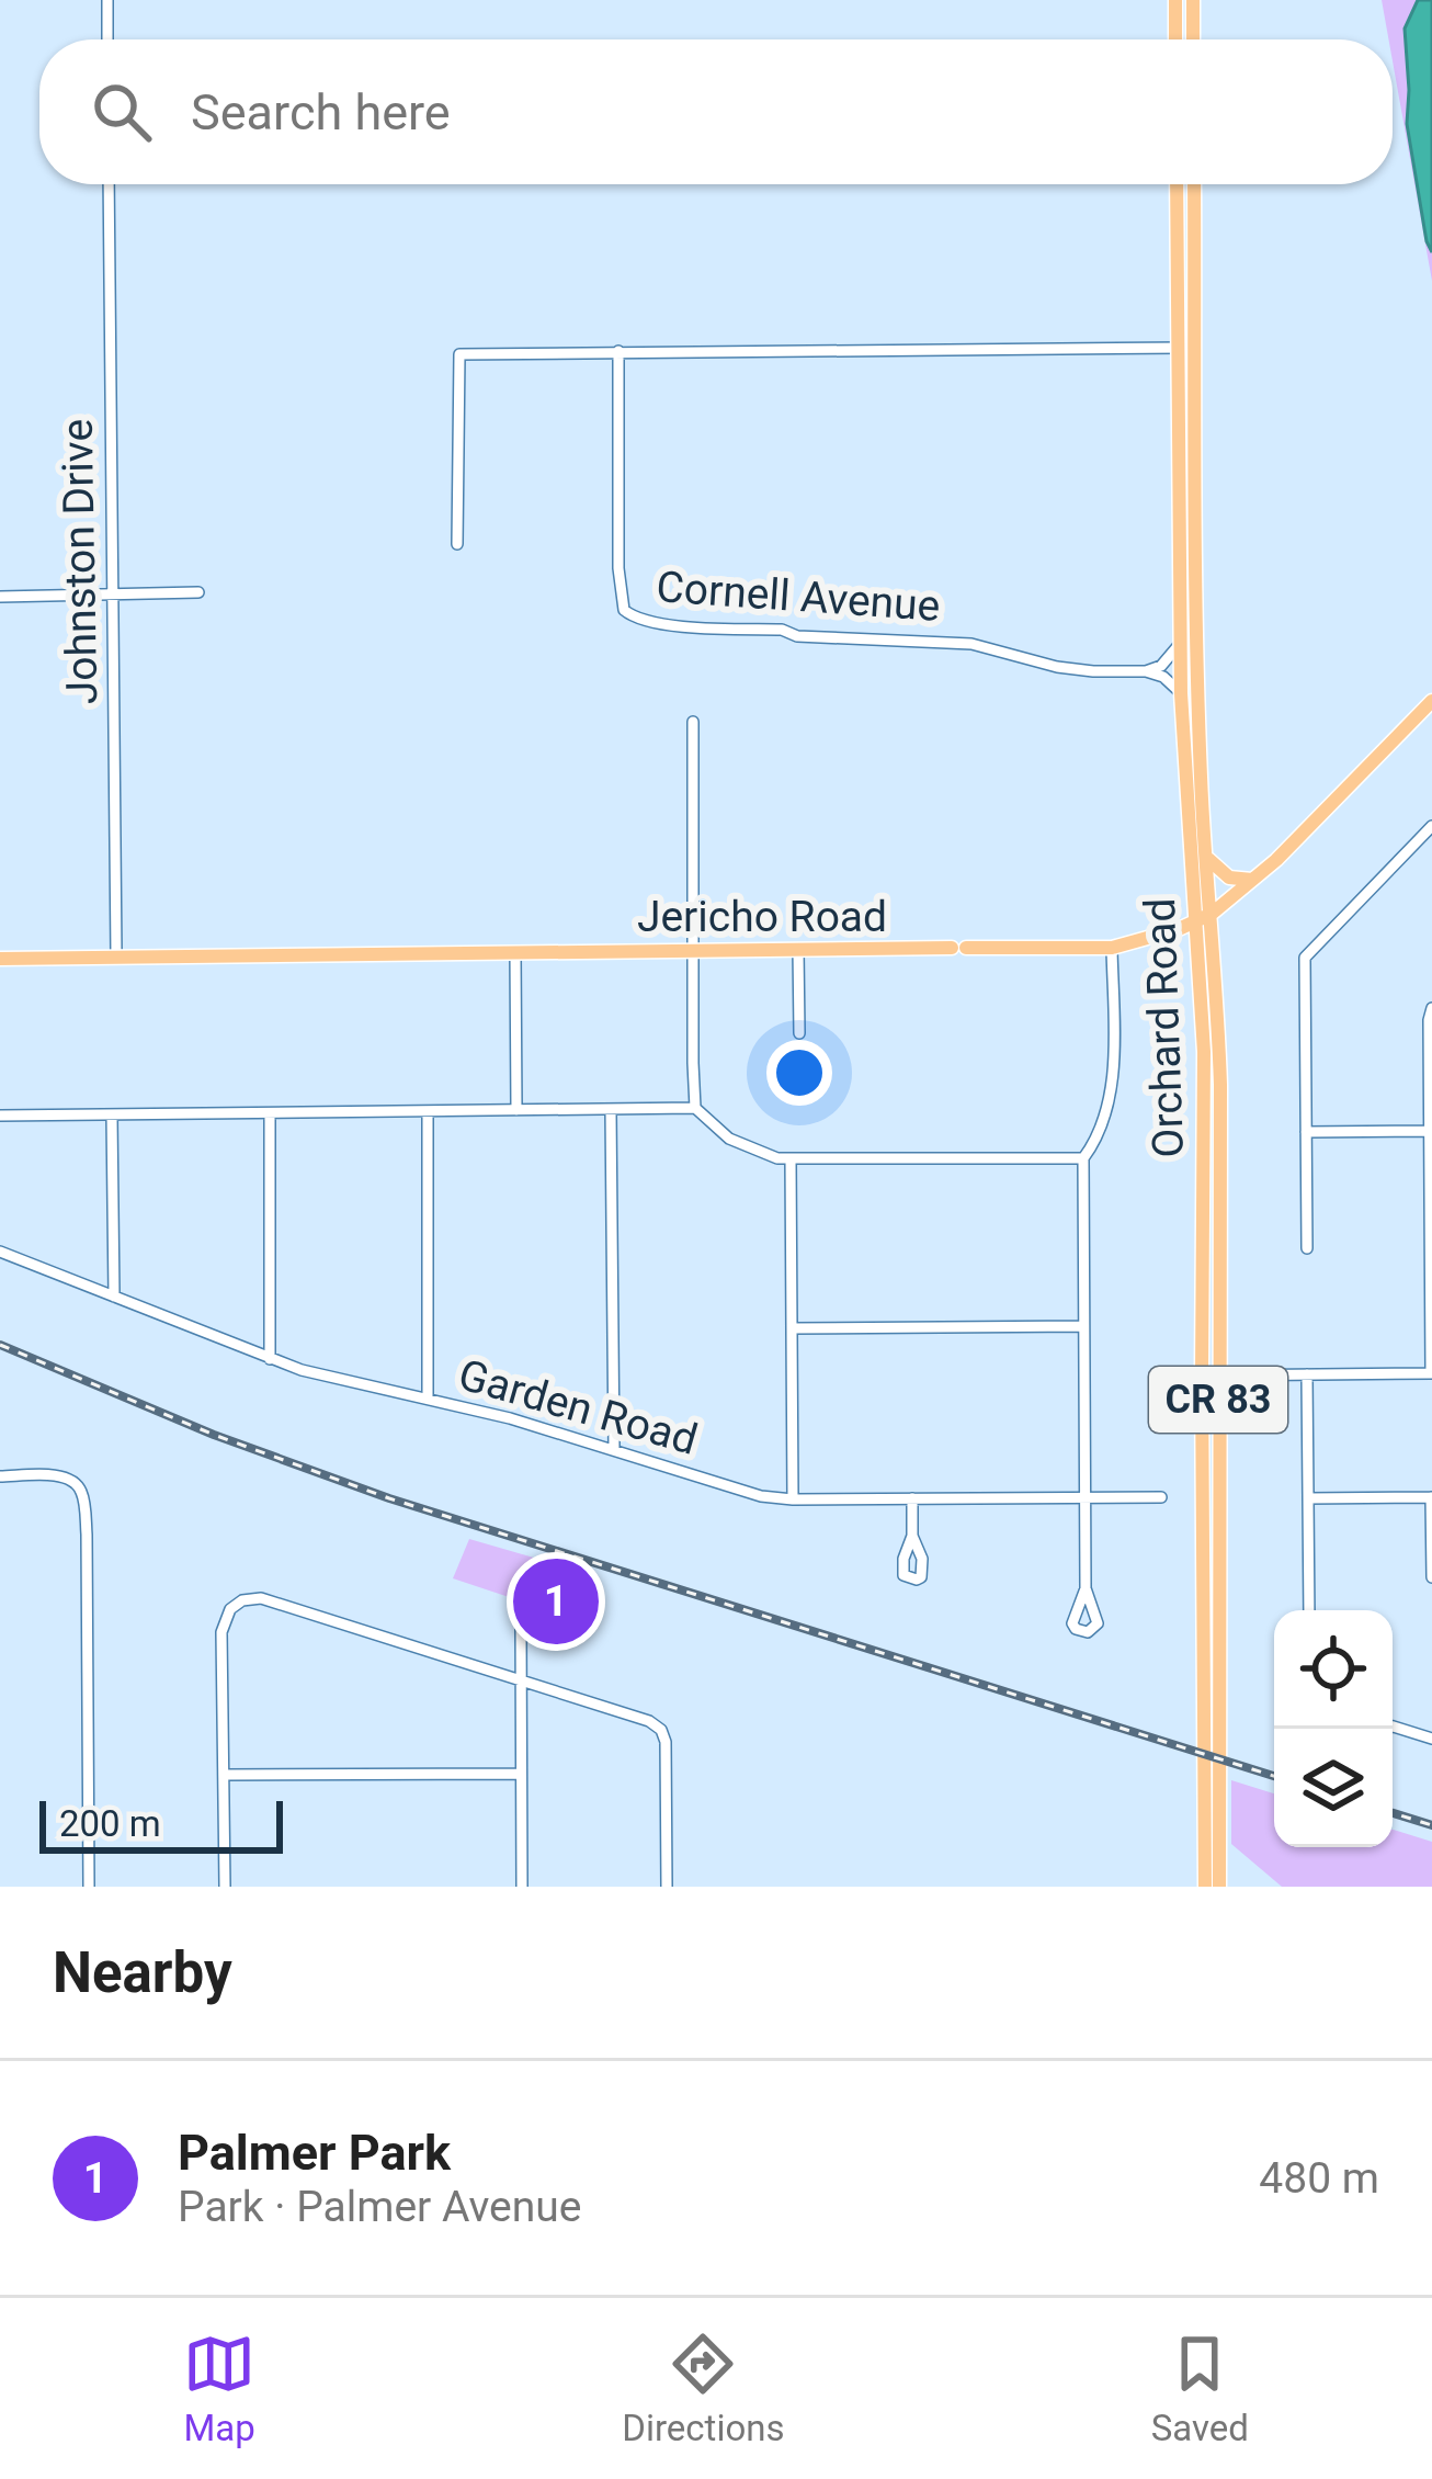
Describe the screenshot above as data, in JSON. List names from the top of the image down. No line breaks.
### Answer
{"streets":{"main road":["Jericho Road","Orchard Road","CR 83"],"street":["Johnston Drive","Cornell Avenue","Garden Road"]},"crossings":[["Johnston Drive","Jericho Road"],["Jericho Road","Orchard Road"]],"scale_bar":"200 m","page":{"search":"Search here","pins":"1","scale":"200 m","heading":"Nearby","list":[{"mark":"1","name":"Palmer Park","note":"Park · Palmer Avenue","value":"480 m"}],"nav":["Map","Directions","Saved"]}}
